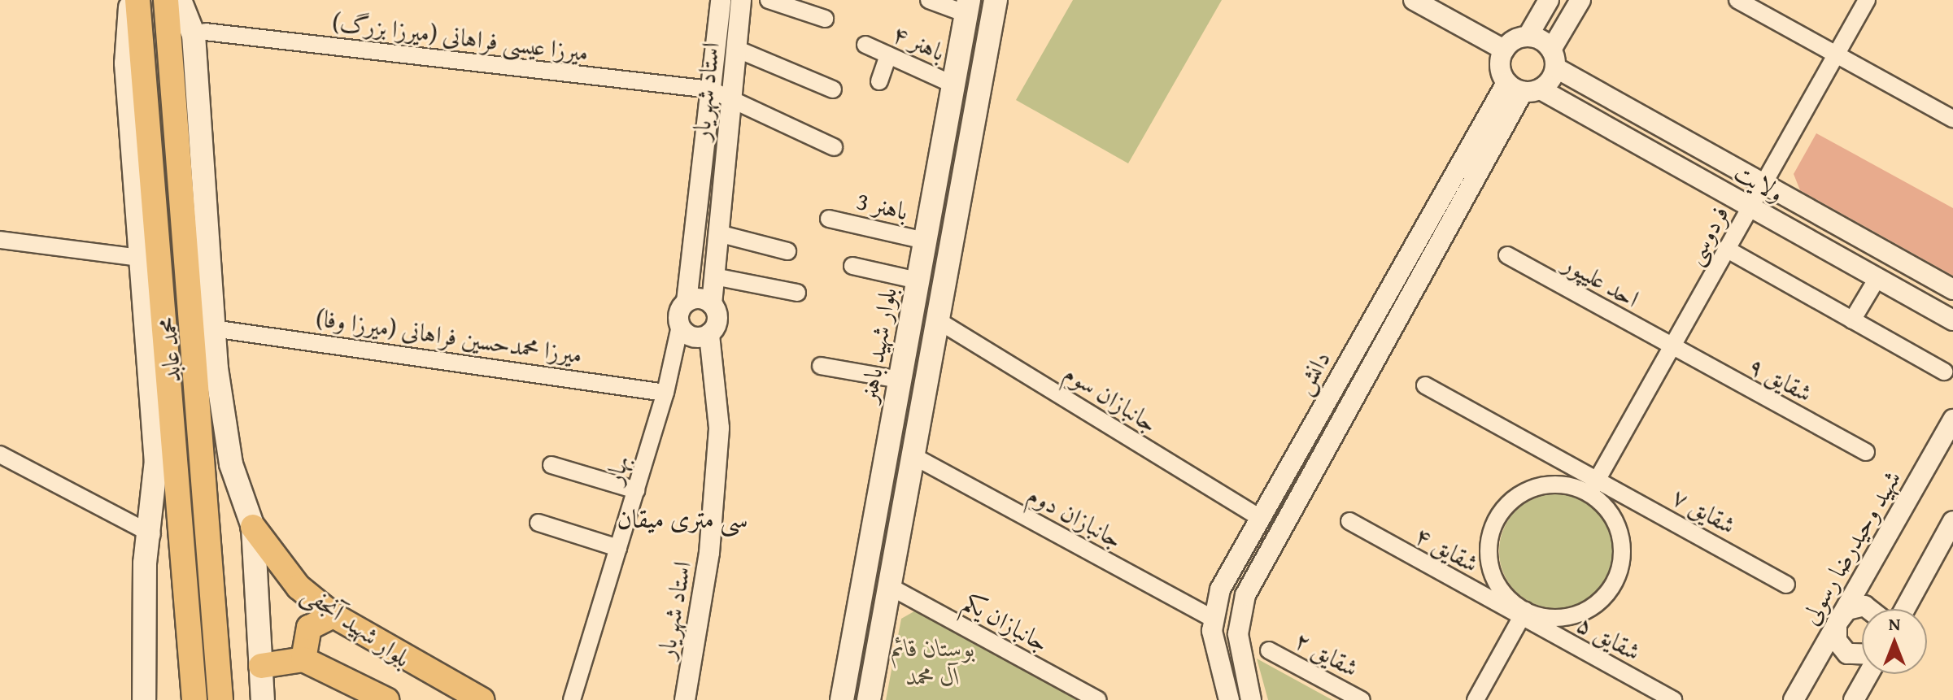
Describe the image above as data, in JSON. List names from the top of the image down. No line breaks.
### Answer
{"streets":{"main road":["بلوار شهید باهنر","محمد عابد","بلوار شهید آنجفی"],"street":["میرزا عیسی فراهانی (میرزا بزرگ)","باهنر ۴","استاد شهریار","ولایت","باهنر 3","فردوسی","احد علیپور","میرزا محمدحسین فراهانی (میرزا وفا)","دانش","شقایق ۹","جانبازان سوم","بهار","شقایق ۷","جانبازان دوم","شهید وحیدرضا رسولی","شقایق ۴","جانبازان یکم","شقایق ۵","شقایق ۲"]},"crossings":[["میرزا عیسی فراهانی (میرزا بزرگ)","استاد شهریار"],["باهنر ۴","بلوار شهید باهنر"],["استاد شهریار","بهار"],["ولایت","فردوسی"],["ولایت","دانش"],["باهنر 3","بلوار شهید باهنر"],["فردوسی","احد علیپور"],["فردوسی","شقایق ۹"],["فردوسی","شقایق ۷"],["فردوسی","شقایق ۴"],["فردوسی","شقایق ۵"],["احد علیپور","شقایق ۹"],["میرزا محمدحسین فراهانی (میرزا وفا)","بهار"],["دانش","جانبازان سوم"],["دانش","جانبازان دوم"],["شقایق ۴","شقایق ۵"]],"districts":["سی متری میقان"],"parks":["بوستان قائم آل محمد"],"north":"top"}
